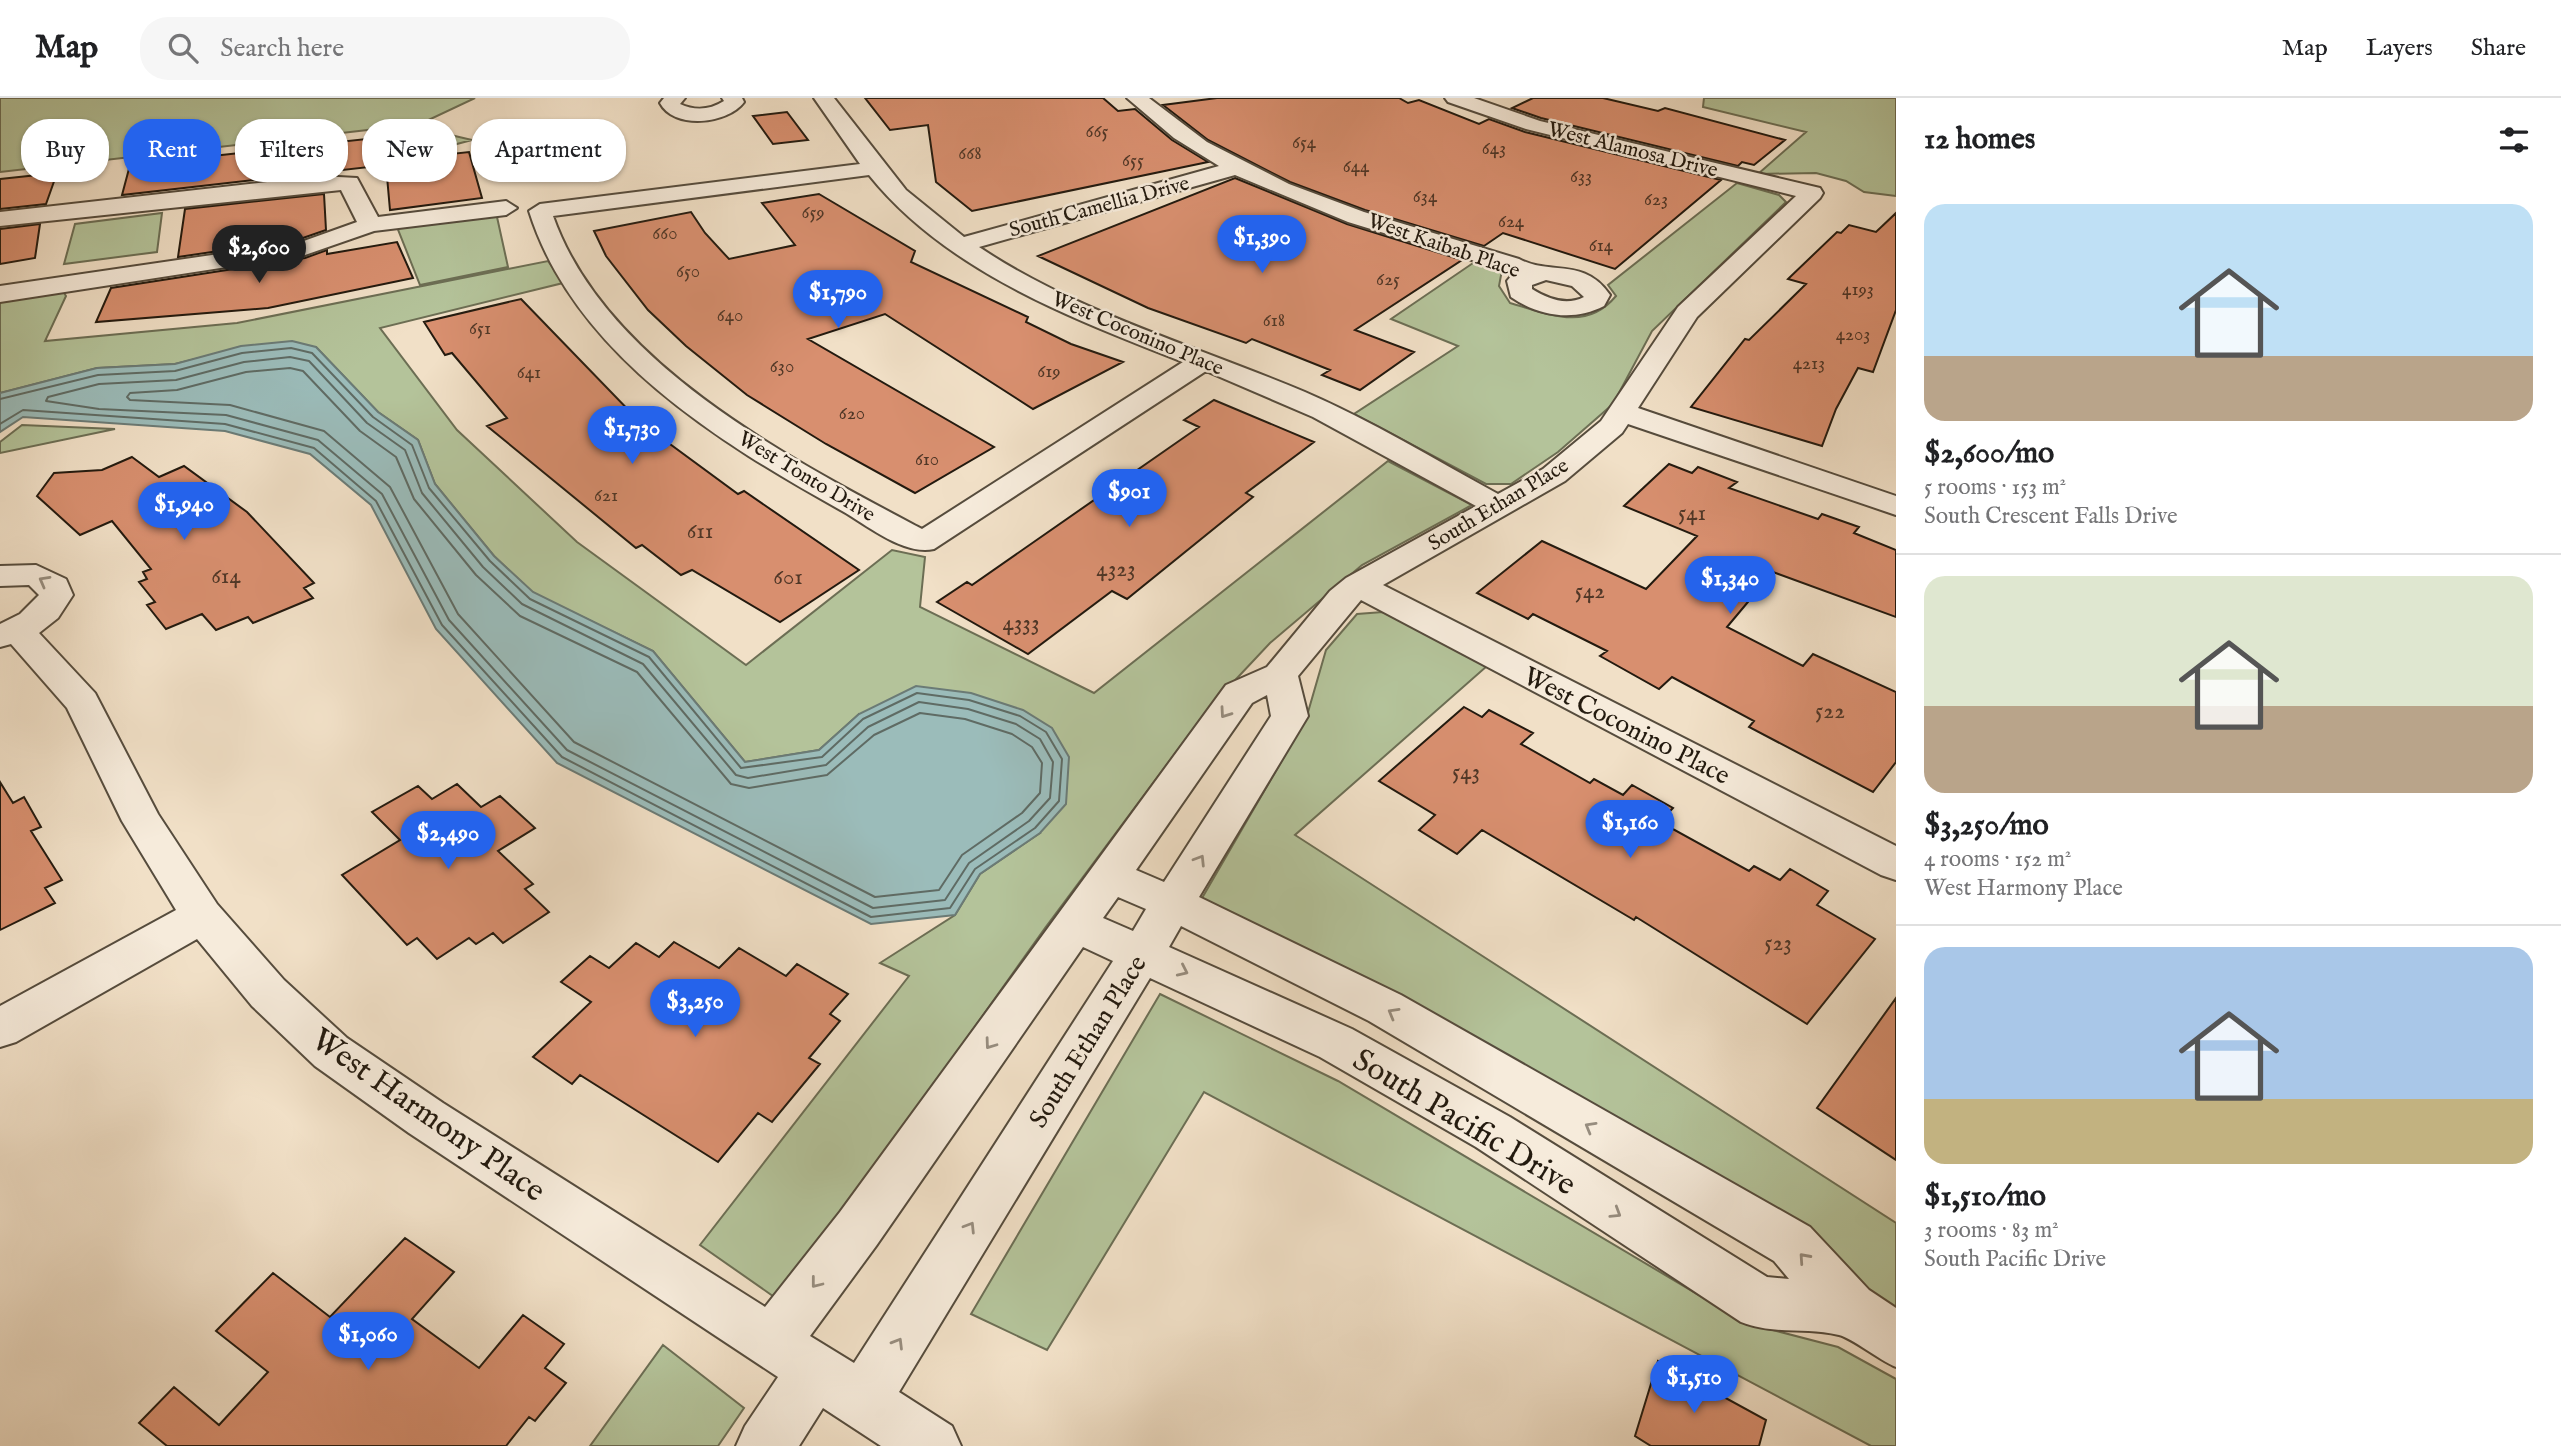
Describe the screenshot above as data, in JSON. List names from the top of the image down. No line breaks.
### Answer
{"streets":{"street":["West Alamosa Drive","South Camellia Drive","West Kaibab Place","West Coconino Place","West Tonto Drive","South Ethan Place","West Harmony Place","South Pacific Drive"]},"crossings":[["West Alamosa Drive","South Ethan Place"],["South Camellia Drive","West Kaibab Place"],["South Camellia Drive","West Coconino Place"],["West Coconino Place","West Tonto Drive"],["West Coconino Place","South Ethan Place"],["South Ethan Place","West Harmony Place"],["South Ethan Place","South Pacific Drive"]],"house_numbers":["665","654","643","668","655","644","633","634","623","659","624","660","614","650","625","4193","640","618","651","4203","4213","630","619","641","620","610","621","541","611","4323","614","601","542","4333","522","543","523"],"page":{"header":"Map","search":"Search here","nav":["Map","Layers","Share"],"heading":"12 homes","chip":["Buy","Rent","Filters","New","Apartment"],"list":[{"name":"$2,600/mo","note":"5 rooms · 153 m² · South Crescent Falls Drive"},{"name":"$3,250/mo","note":"4 rooms · 152 m² · West Harmony Place"},{"name":"$1,510/mo","note":"3 rooms · 83 m² · South Pacific Drive"}],"price":["$1,390","$2,600","$1,790","$1,730","$901","$1,940","$1,340","$1,160","$2,490","$3,250","$1,060","$1,510"]}}
